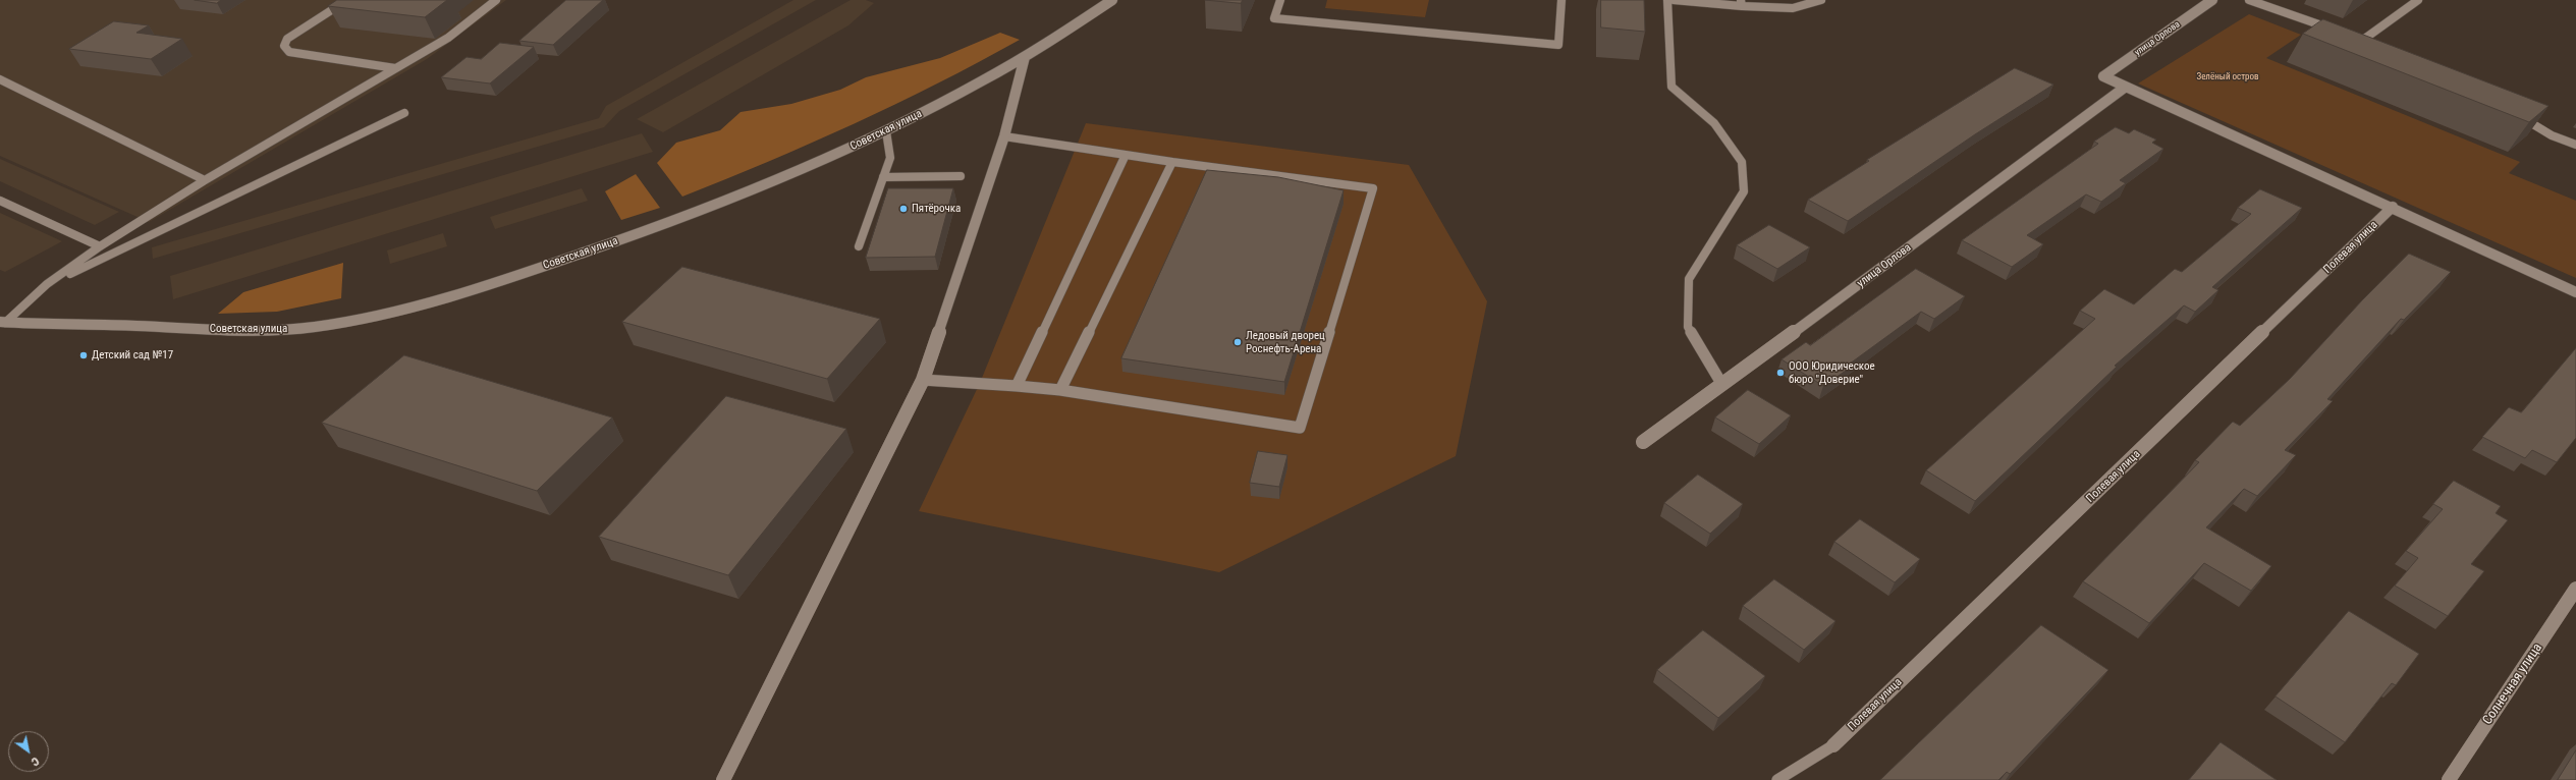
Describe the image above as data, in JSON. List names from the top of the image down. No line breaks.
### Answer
{"streets":{"street":["улица Орлова","Советская улица","Полевая улица","Солнечная улица"]},"parks":["Зелёный остров"],"places":["Пятёрочка","Ледовый дворец Роснефть-Арена","Детский сад №17","ООО Юридическое бюро \"Доверие\""],"north":"bottom right"}
